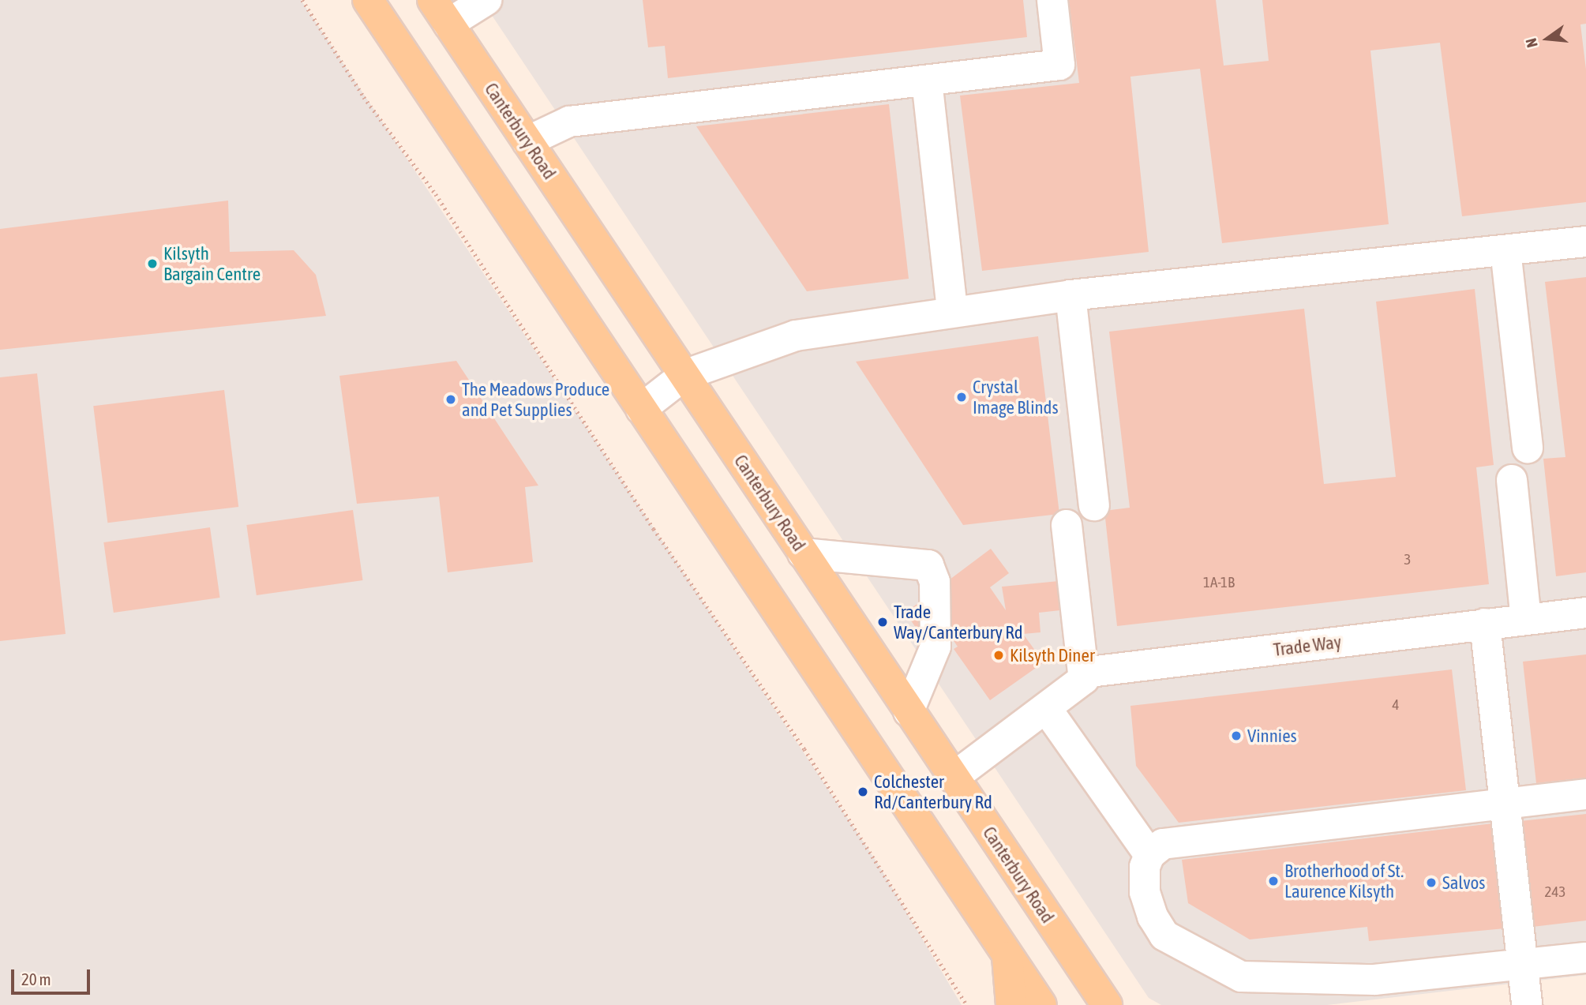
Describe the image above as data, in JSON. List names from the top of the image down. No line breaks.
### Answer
{"streets":{"main road":["Canterbury Road"],"street":["Trade Way"]},"places":["Kilsyth Bargain Centre","Crystal Image Blinds","The Meadows Produce and Pet Supplies","Trade Way/Canterbury Rd","Kilsyth Diner","Vinnies","Colchester Rd/Canterbury Rd","Brotherhood of St. Laurence Kilsyth","Salvos"],"house_numbers":["3","1A-1B","4","243"],"scale_bar":"20 m","north":"left"}
